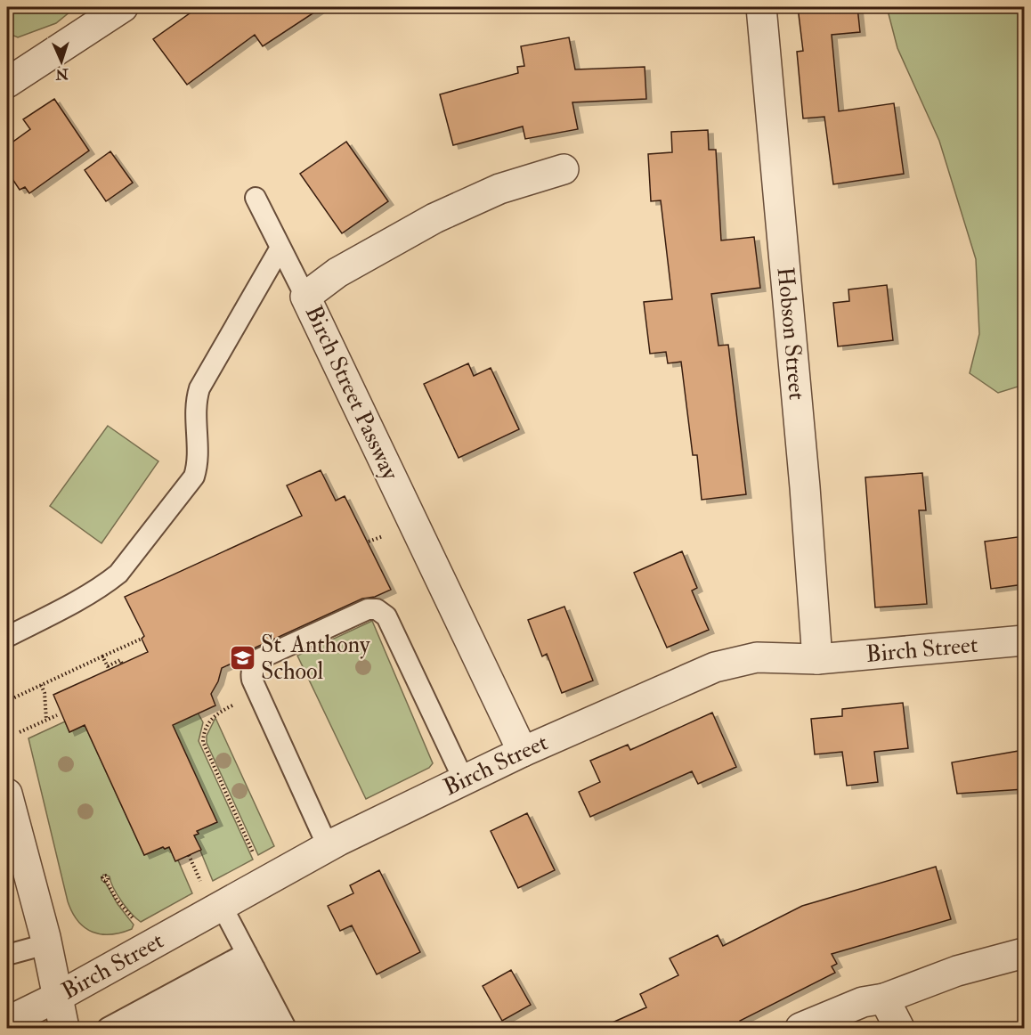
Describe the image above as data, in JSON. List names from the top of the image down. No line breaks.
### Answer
{"streets":{"street":["Hobson Street","Birch Street Passway","Birch Street"]},"crossings":[["Hobson Street","Birch Street"],["Birch Street Passway","Birch Street"]],"places":{"school or university":["St. Anthony School"]},"north":"bottom"}
